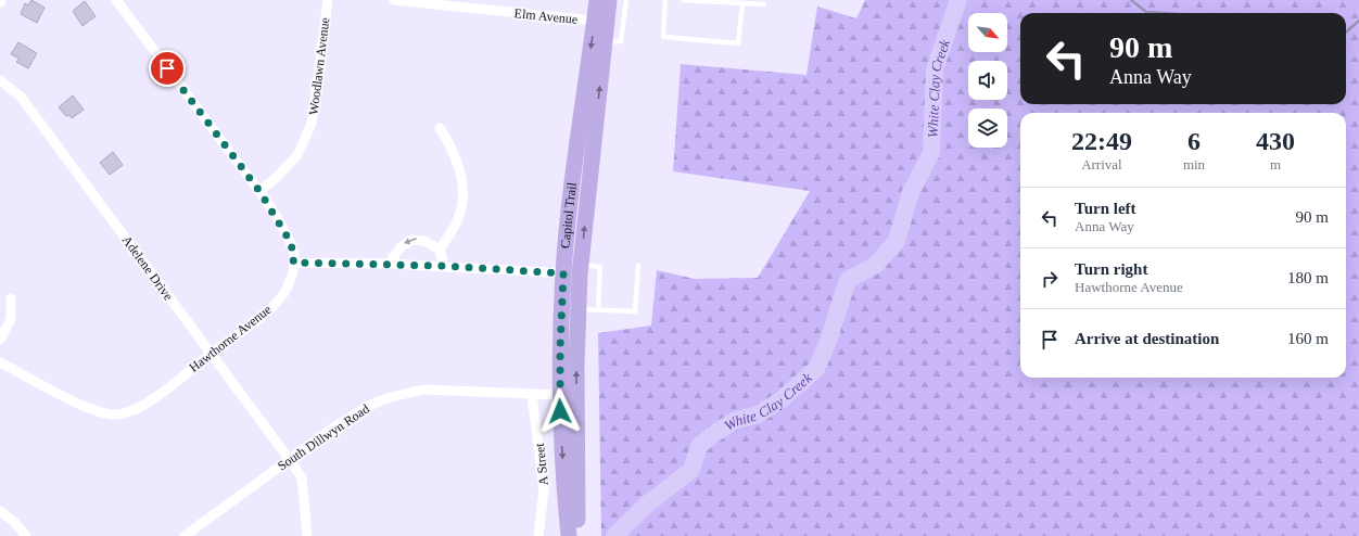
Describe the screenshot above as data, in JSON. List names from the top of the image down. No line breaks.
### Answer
{"streets":{"main road":["Capitol Trail"],"street":["Elm Avenue","Woodlawn Avenue","Adelene Drive","Hawthorne Avenue","South Dillwyn Road","A Street"]},"crossings":[["Elm Avenue","Capitol Trail"],["Woodlawn Avenue","Hawthorne Avenue"],["Capitol Trail","South Dillwyn Road"],["Adelene Drive","Hawthorne Avenue"],["Adelene Drive","South Dillwyn Road"],["South Dillwyn Road","A Street"]],"water":["White Clay Creek"],"north":"bottom right","page":{"turn":["90 m","Anna Way"],"eta":["22:49","Arrival","6","min","430","m"],"list":[{"name":"Turn left","note":"Anna Way","value":"90 m"},{"name":"Turn right","note":"Hawthorne Avenue","value":"180 m"},{"name":"Arrive at destination","value":"160 m"}]}}
